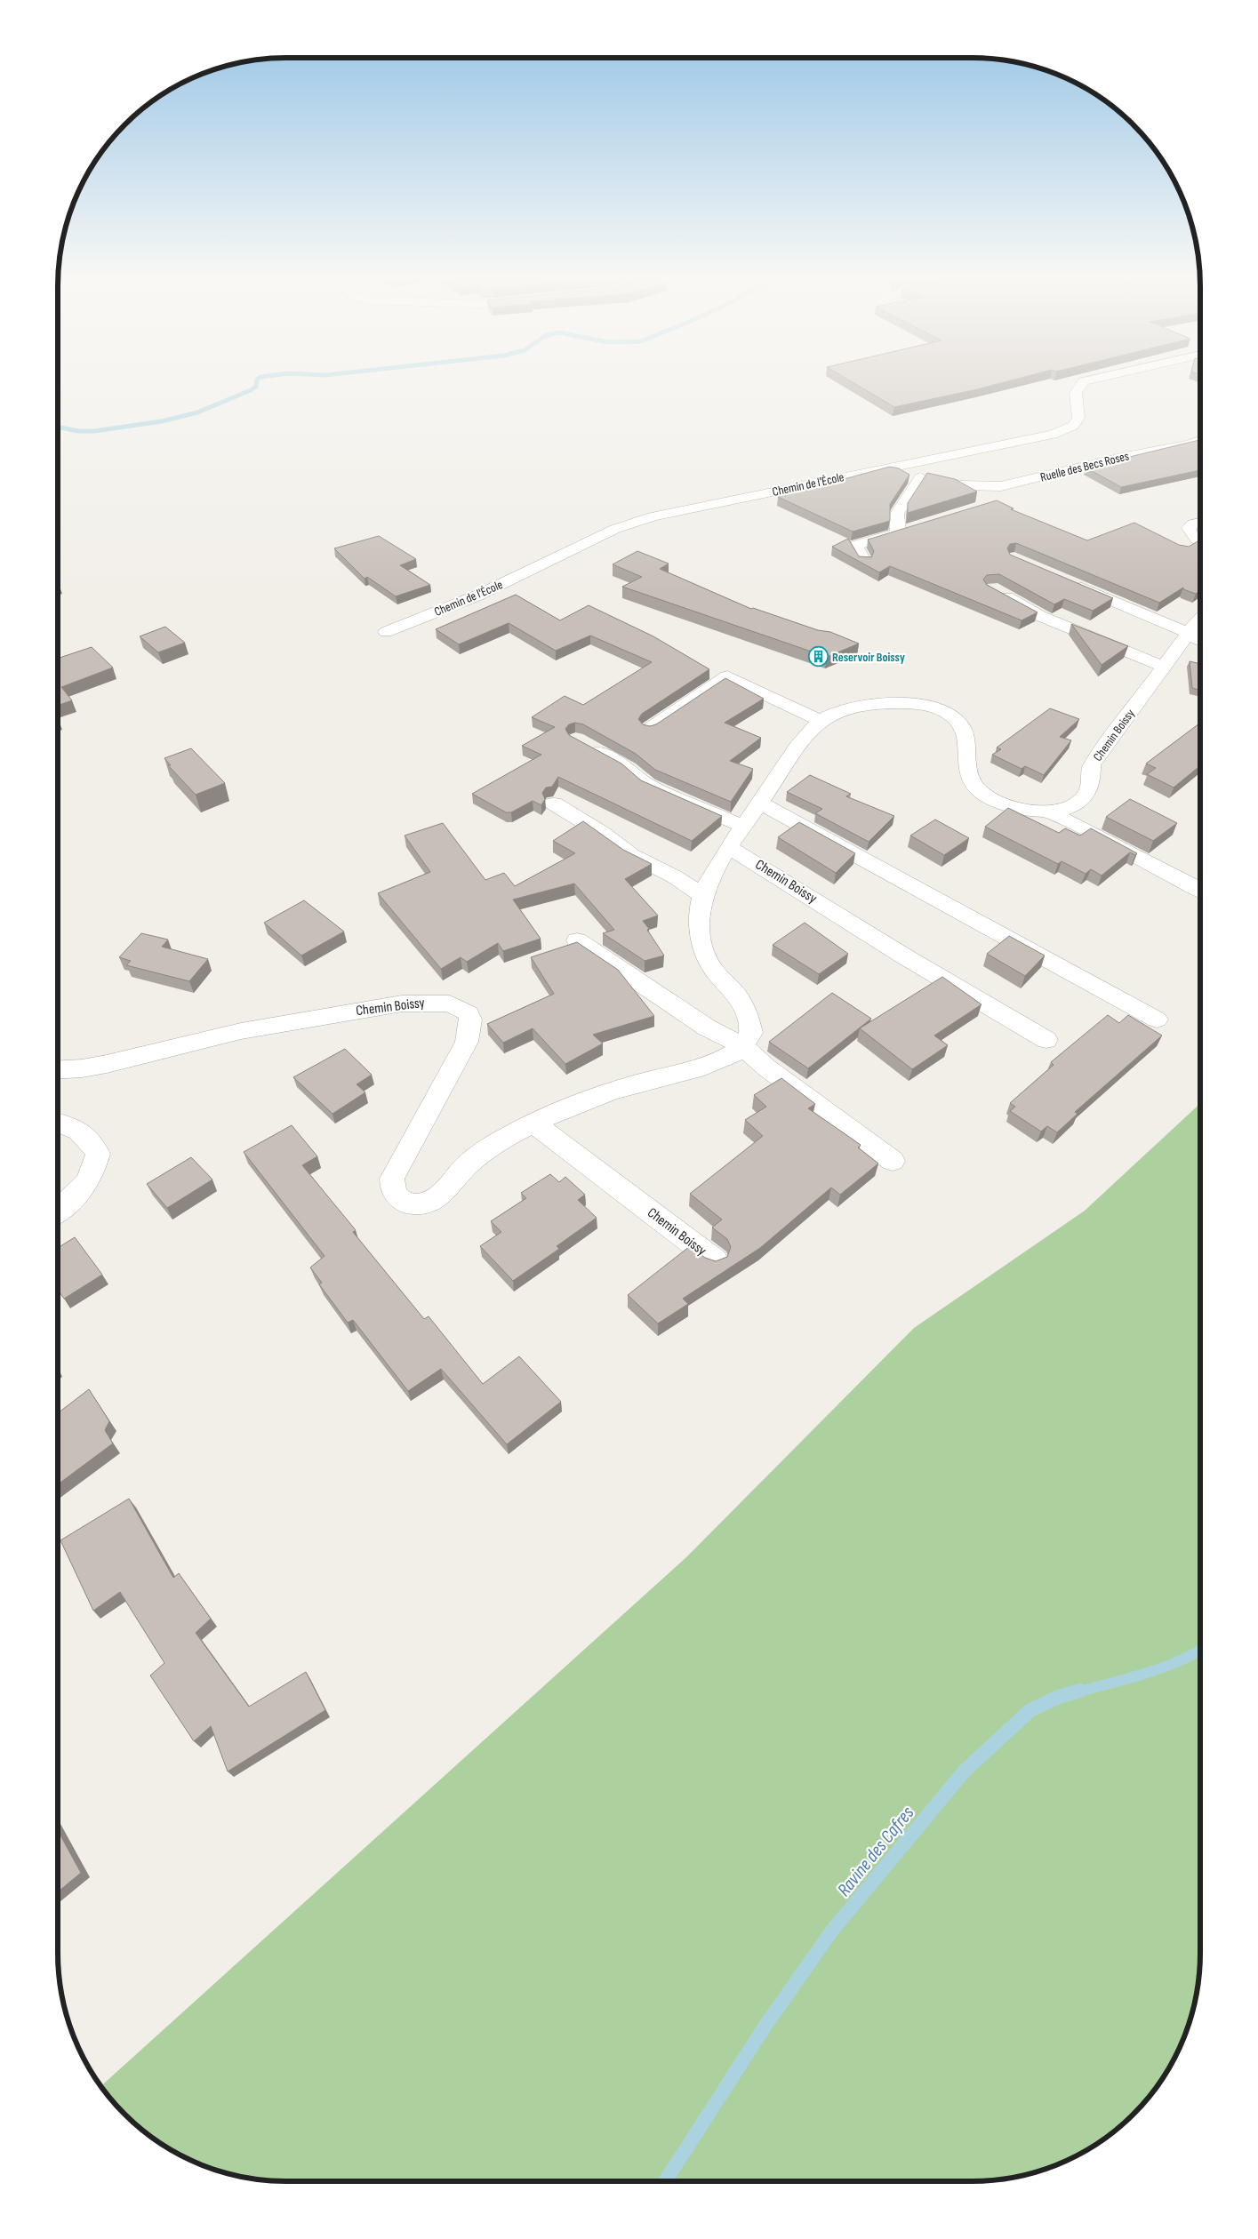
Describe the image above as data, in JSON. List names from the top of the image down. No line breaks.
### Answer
{"streets":{"street":["Ruelle des Becs Roses","Chemin de l'École","Chemin Boissy"]},"crossings":[["Ruelle des Becs Roses","Chemin de l'École"]],"water":["Ravine des Cafres"],"places":{"building":["Reservoir Boissy"]}}
